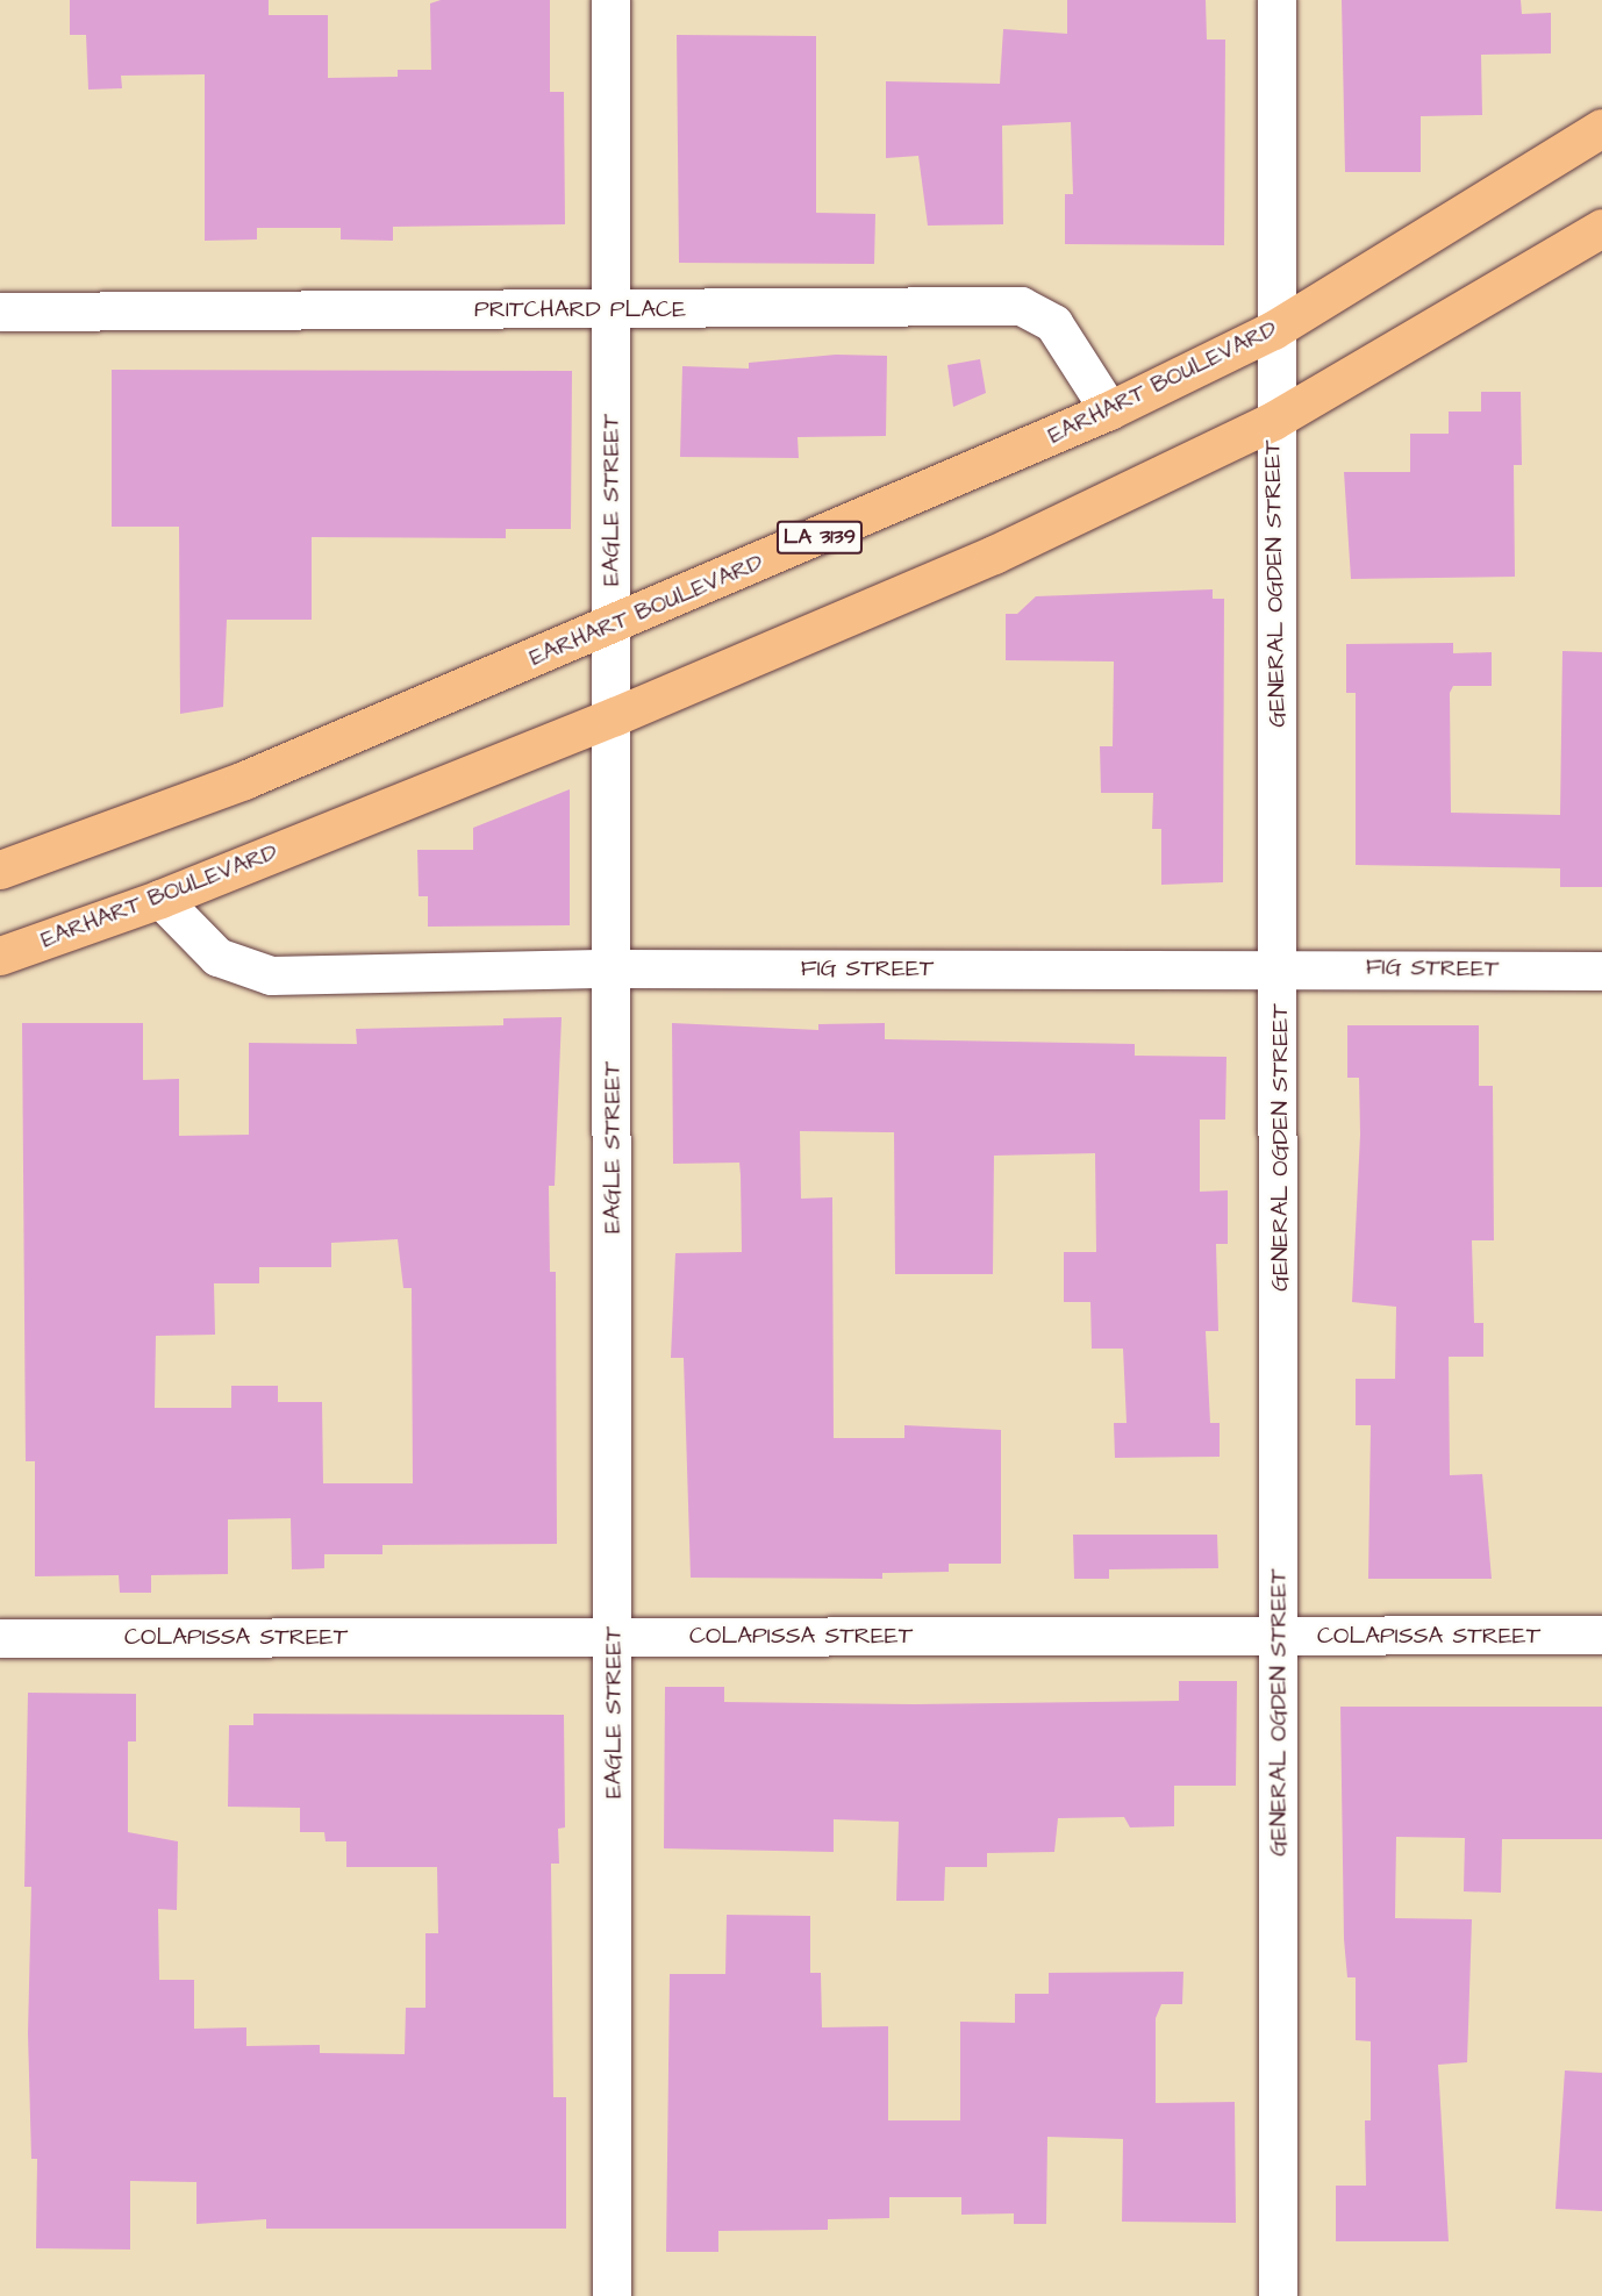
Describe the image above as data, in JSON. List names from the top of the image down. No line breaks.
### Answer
{"streets":{"main road":["EARHART BOULEVARD","LA 3139"],"street":["PRITCHARD PLACE","EAGLE STREET","GENERAL OGDEN STREET","FIG STREET","COLAPISSA STREET"]},"crossings":[["PRITCHARD PLACE","EARHART BOULEVARD"],["PRITCHARD PLACE","EAGLE STREET"],["EARHART BOULEVARD","EAGLE STREET"],["EARHART BOULEVARD","GENERAL OGDEN STREET"],["EARHART BOULEVARD","FIG STREET"],["EAGLE STREET","FIG STREET"],["EAGLE STREET","COLAPISSA STREET"],["GENERAL OGDEN STREET","FIG STREET"],["GENERAL OGDEN STREET","COLAPISSA STREET"]]}
